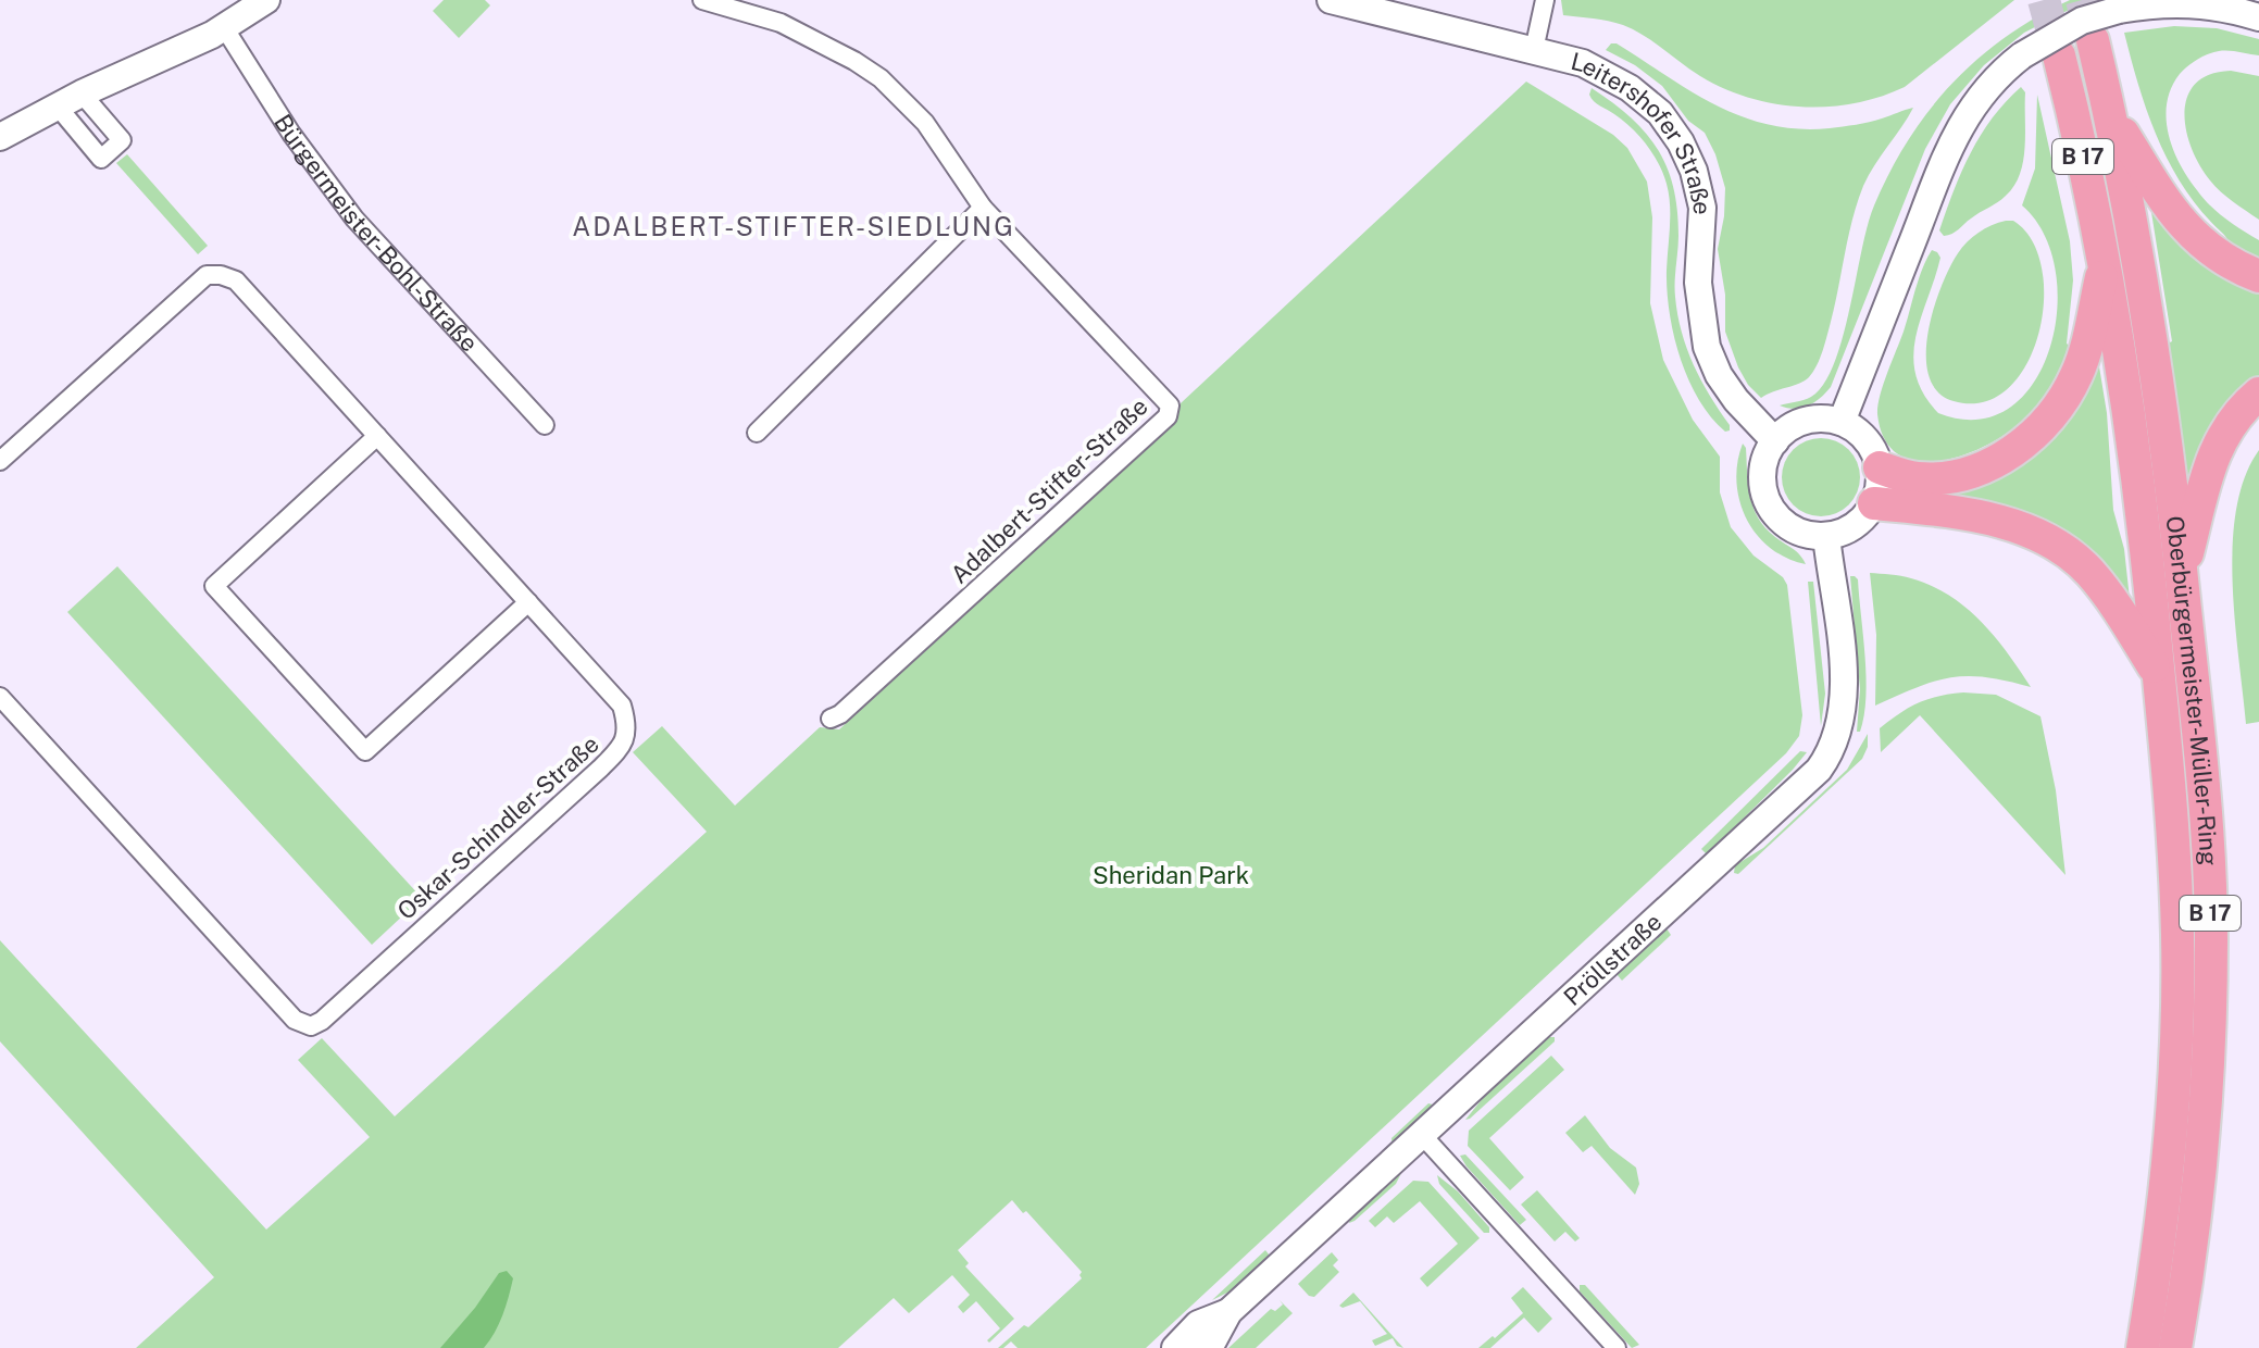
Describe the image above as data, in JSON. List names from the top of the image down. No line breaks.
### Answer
{"streets":{"highway":["B 17","Oberbürgermeister-Müller-Ring"],"street":["Leitershofer Straße","Bürgermeister-Bohl-Straße","Adalbert-Stifter-Straße","Oskar-Schindler-Straße","Pröllstraße"]},"crossings":[["Leitershofer Straße","Pröllstraße"]],"districts":["ADALBERT-STIFTER-SIEDLUNG"],"parks":["Sheridan Park"]}
